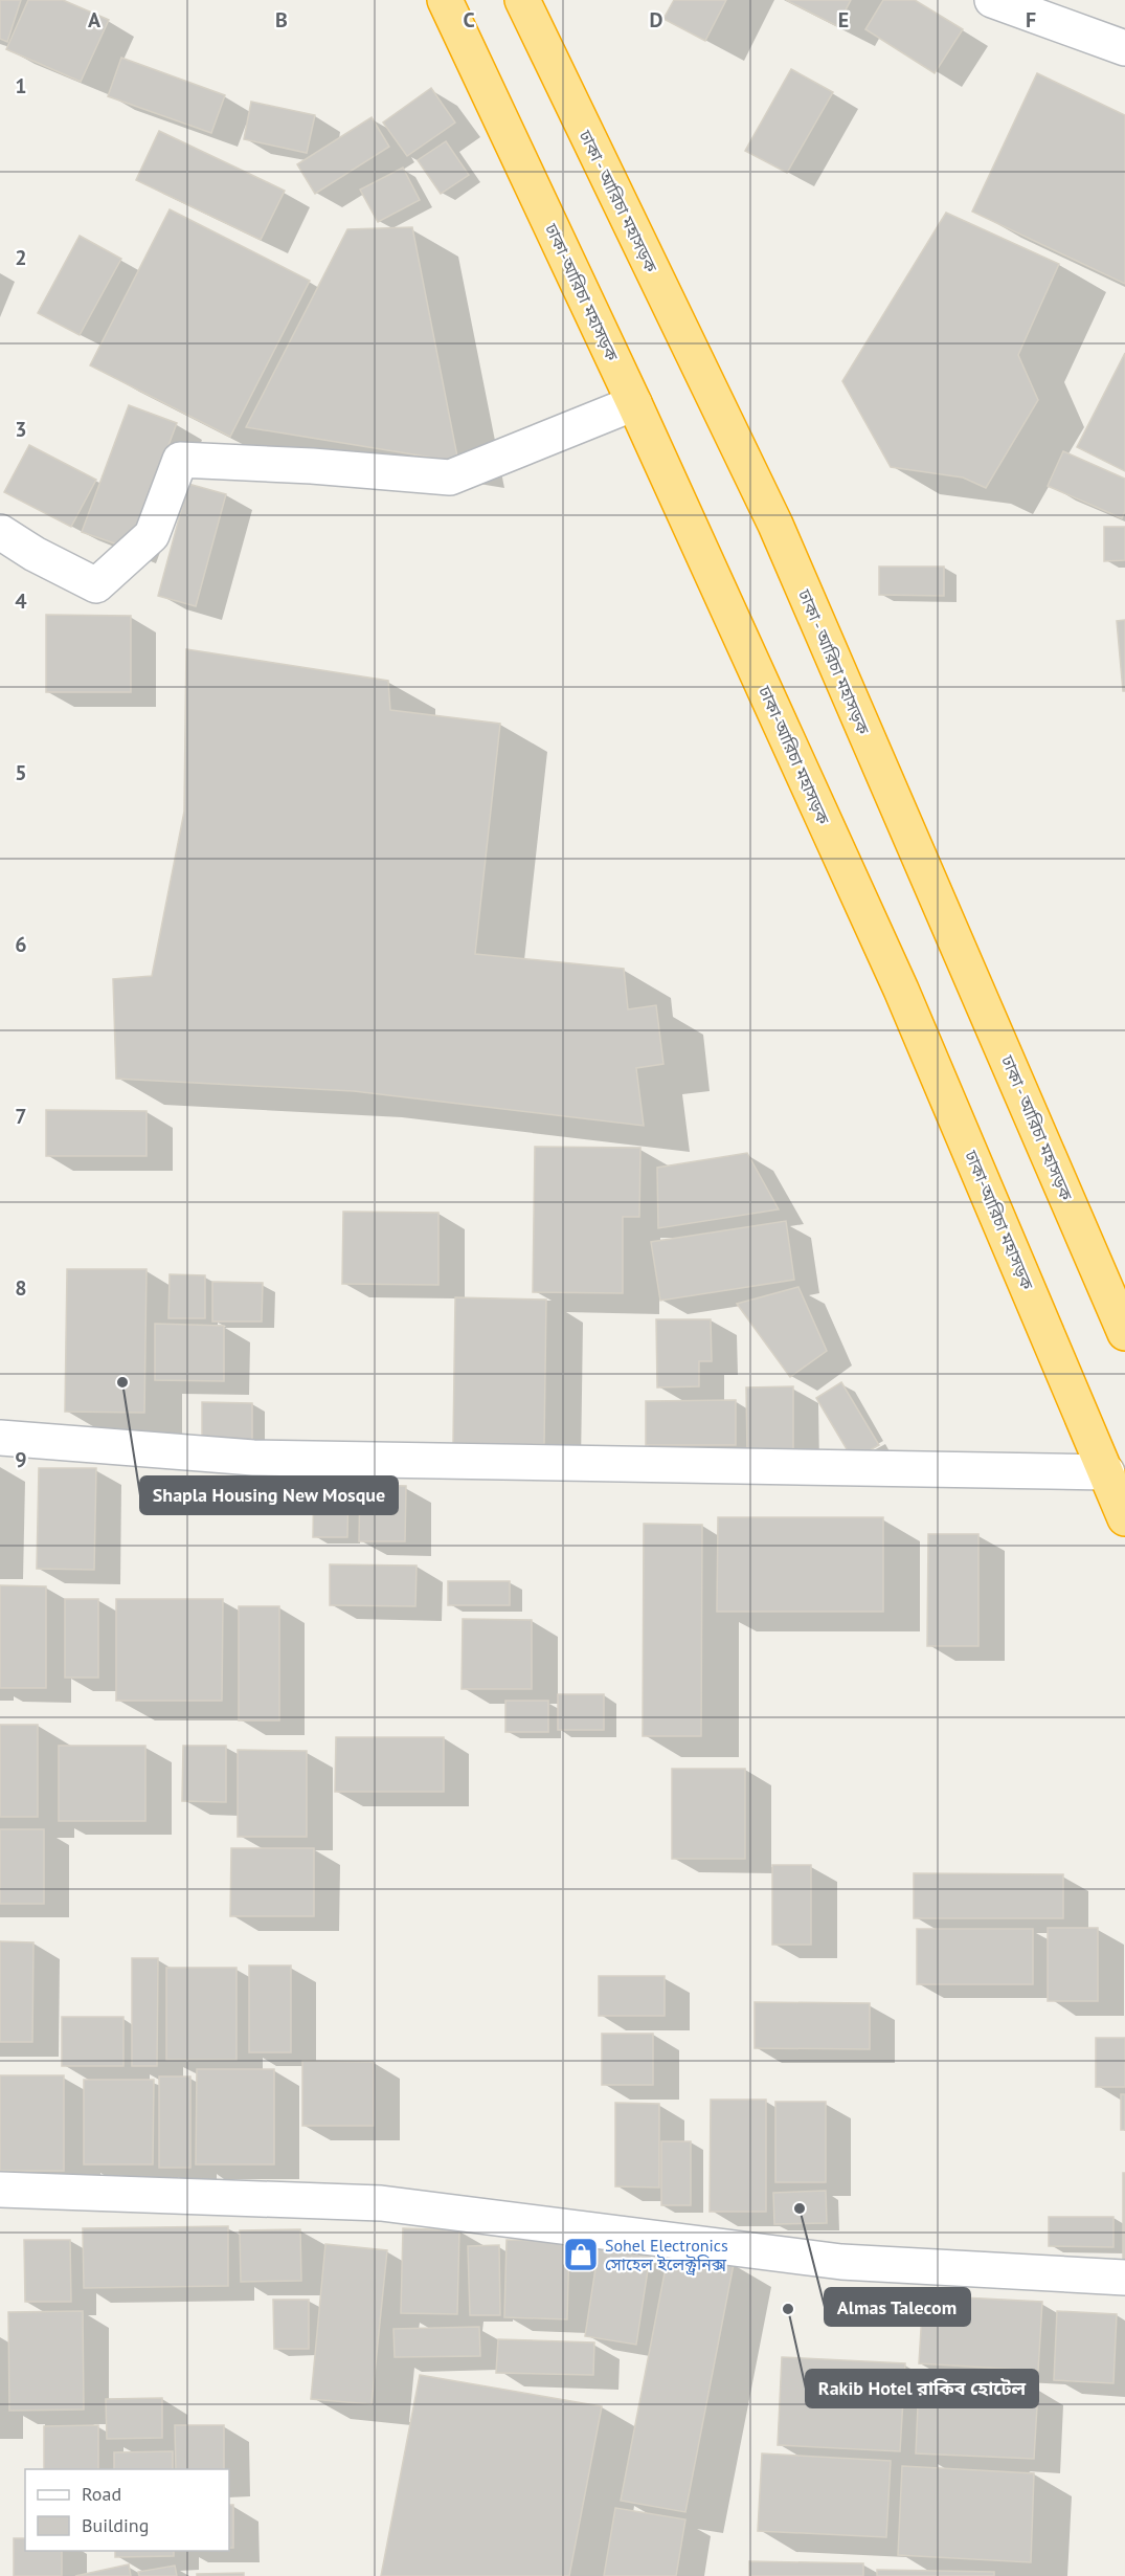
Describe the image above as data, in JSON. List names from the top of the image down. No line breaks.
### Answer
{"streets":{"highway":["ঢাকা - আরিচা মহাসড়ক","ঢাকা-আরিচা মহাসড়ক"]},"places":{"other":["Shapla Housing New Mosque","Almas Talecom","Rakib Hotel রাকিব হোটেল"],"shop":["Sohel Electronics সোহেল ইলেক্ট্রনিক্স"]},"legend":["Road","Building"],"grid":{"columns":["A","B","C","D","E","F"],"rows":["1","2","3","4","5","6","7","8","9"]}}
